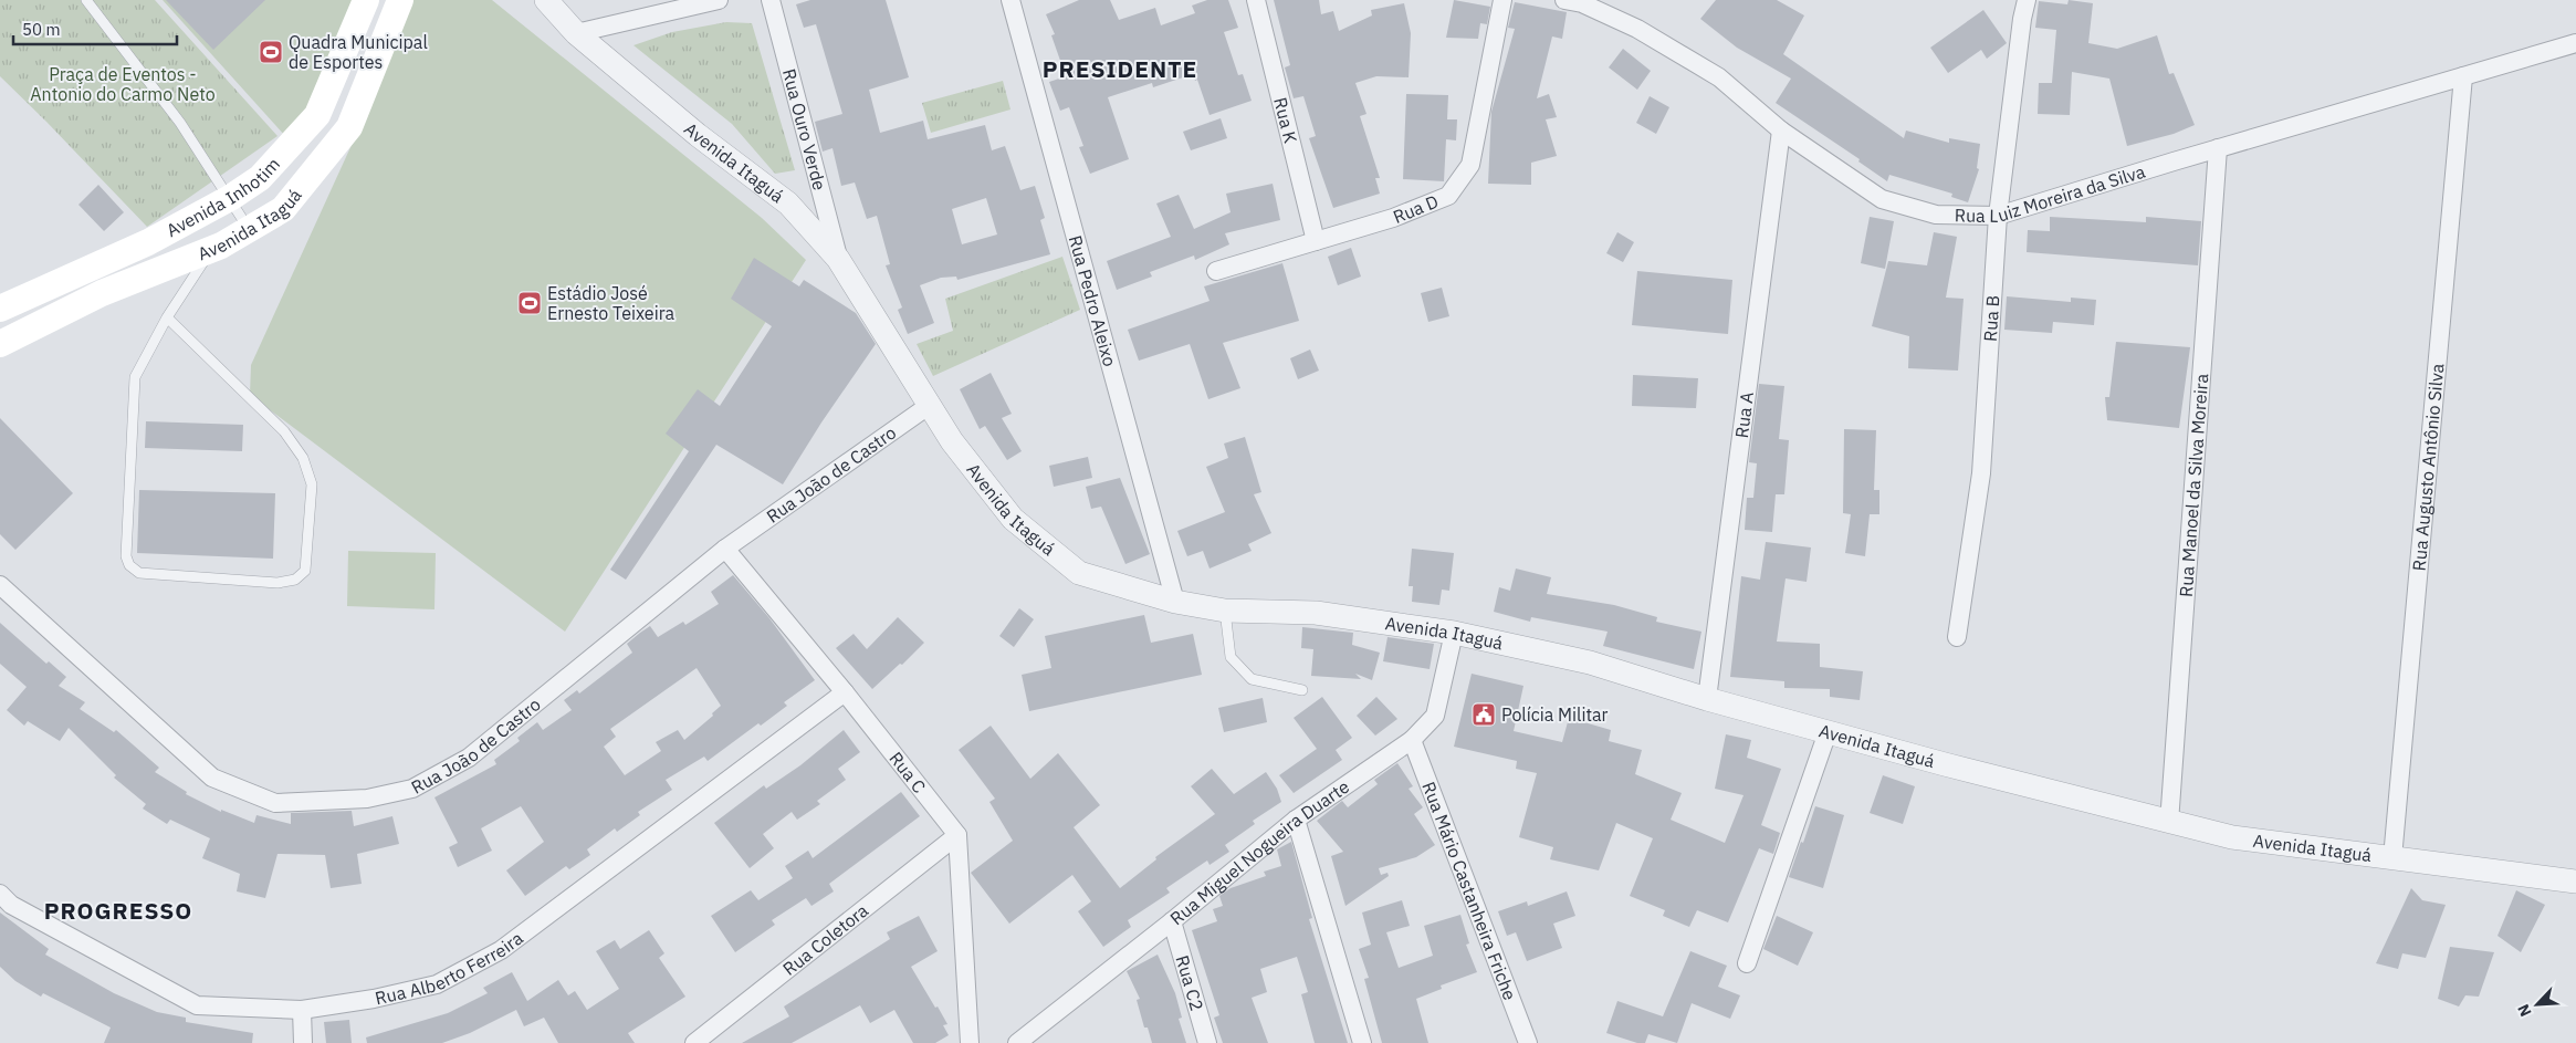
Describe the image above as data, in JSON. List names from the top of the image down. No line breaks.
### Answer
{"streets":{"main road":["Avenida Itaguá","Avenida Inhotim"],"street":["Rua K","Rua Ouro Verde","Rua Luiz Moreira da Silva","Rua D","Rua Pedro Aleixo","Rua B","Rua A","Rua Augusto Antônio Silva","Rua João de Castro","Rua Manoel da Silva Moreira","Rua C","Rua Miguel Nogueira Duarte","Rua Mário Castanheira Friche","Rua Coletora","Rua Alberto Ferreira","Rua C2"]},"crossings":[["Rua K","Rua D"],["Rua Ouro Verde","Avenida Itaguá"],["Avenida Itaguá","Rua Pedro Aleixo"],["Avenida Itaguá","Rua A"],["Avenida Itaguá","Rua Augusto Antônio Silva"],["Avenida Itaguá","Rua João de Castro"],["Avenida Itaguá","Rua Manoel da Silva Moreira"],["Avenida Itaguá","Rua Miguel Nogueira Duarte"],["Rua Luiz Moreira da Silva","Rua B"],["Rua Luiz Moreira da Silva","Rua A"],["Rua Luiz Moreira da Silva","Rua Augusto Antônio Silva"],["Rua Luiz Moreira da Silva","Rua Manoel da Silva Moreira"],["Rua João de Castro","Rua C"],["Rua C","Rua Coletora"],["Rua C","Rua Alberto Ferreira"],["Rua Miguel Nogueira Duarte","Rua Mário Castanheira Friche"],["Rua Miguel Nogueira Duarte","Rua C2"]],"districts":["PRESIDENTE","PROGRESSO"],"parks":["Praça de Eventos - Antonio do Carmo Neto"],"places":{"sports":["Quadra Municipal de Esportes","Estádio José Ernesto Teixeira"],"public building":["Polícia Militar"]},"scale_bar":"50 m","north":"bottom left"}
